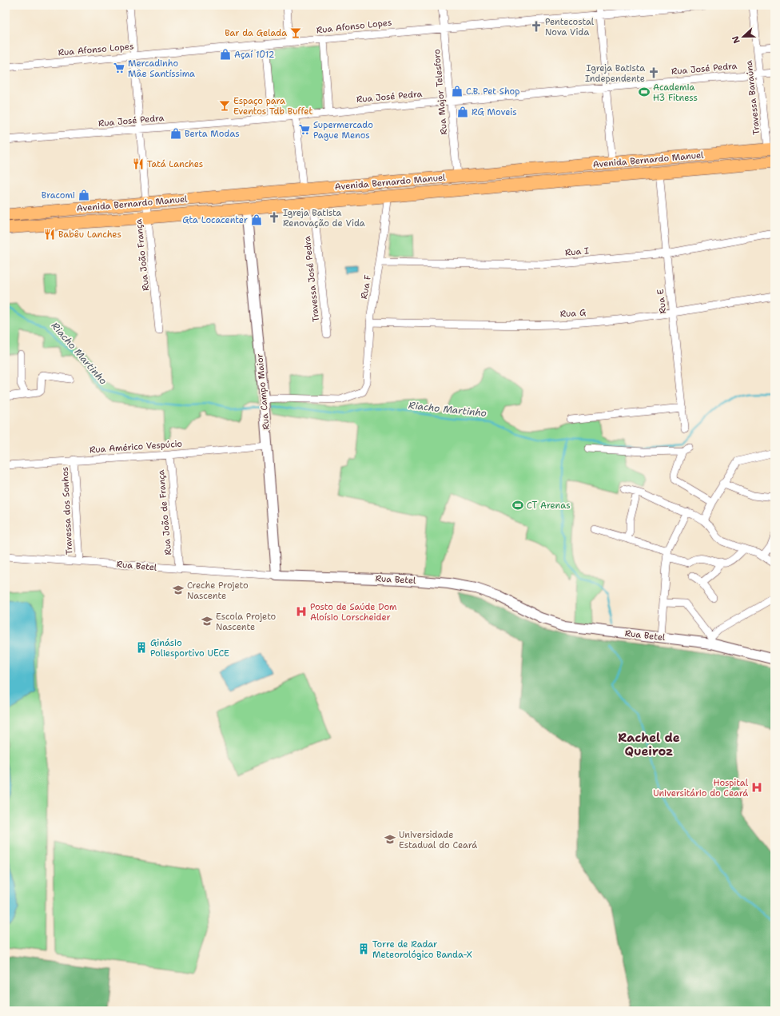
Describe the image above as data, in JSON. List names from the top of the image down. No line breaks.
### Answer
{"streets":{"main road":["Avenida Bernardo Manuel"],"street":["Rua Afonso Lopes","Rua José Pedra","Rua Major Telesforo","Travessa Baraúna","Rua I","Rua João França","Travessa José Pedra","Rua F","Rua E","Rua G","Rua Campo Maior","Rua Américo Vespúcio","Travessa dos Sonhos","Rua João de França","Rua Betel"]},"crossings":[["Rua Afonso Lopes","Rua Major Telesforo"],["Rua Afonso Lopes","Rua João França"],["Rua José Pedra","Rua Major Telesforo"],["Rua José Pedra","Travessa Baraúna"],["Rua José Pedra","Rua João França"],["Rua Major Telesforo","Avenida Bernardo Manuel"],["Travessa Baraúna","Avenida Bernardo Manuel"],["Avenida Bernardo Manuel","Rua João França"],["Avenida Bernardo Manuel","Travessa José Pedra"],["Avenida Bernardo Manuel","Rua F"],["Avenida Bernardo Manuel","Rua E"],["Avenida Bernardo Manuel","Rua Campo Maior"],["Rua I","Rua F"],["Rua I","Rua E"],["Rua F","Rua G"],["Rua F","Rua Campo Maior"],["Rua E","Rua G"],["Rua Campo Maior","Rua Américo Vespúcio"],["Rua Campo Maior","Rua Betel"],["Rua Américo Vespúcio","Travessa dos Sonhos"],["Rua Américo Vespúcio","Rua João de França"],["Travessa dos Sonhos","Rua Betel"],["Rua João de França","Rua Betel"]],"districts":["Rachel de Queiroz"],"water":["Riacho Martinho"],"places":{"church":["Pentecostal Nova Vida","Igreja Batista Independente","Igreja Batista Renovação de Vida"],"bar":["Bar da Gelada","Espaço para Eventos Tdb Buffet"],"shop":["Açaí 1012","C.B. Pet Shop","RG Moveis","Berta Modas","Bracomi","Gta Locacenter"],"supermarket":["Mercadinho Mâe Santíssima","Supermercado Pague Menos"],"sports":["Academia H3 Fitness","CT Arenas"],"restaurant":["Tatá Lanches","Babêu Lanches"],"school or university":["Creche Projeto Nascente","Escola Projeto Nascente","Universidade Estadual do Ceará"],"hospital":["Posto de Saúde Dom Aloísio Lorscheider","Hospital Universitário do Ceará"],"building":["Ginásio Poliesportivo UECE","Torre de Radar Meteorológico Banda-X"]},"north":"left"}
